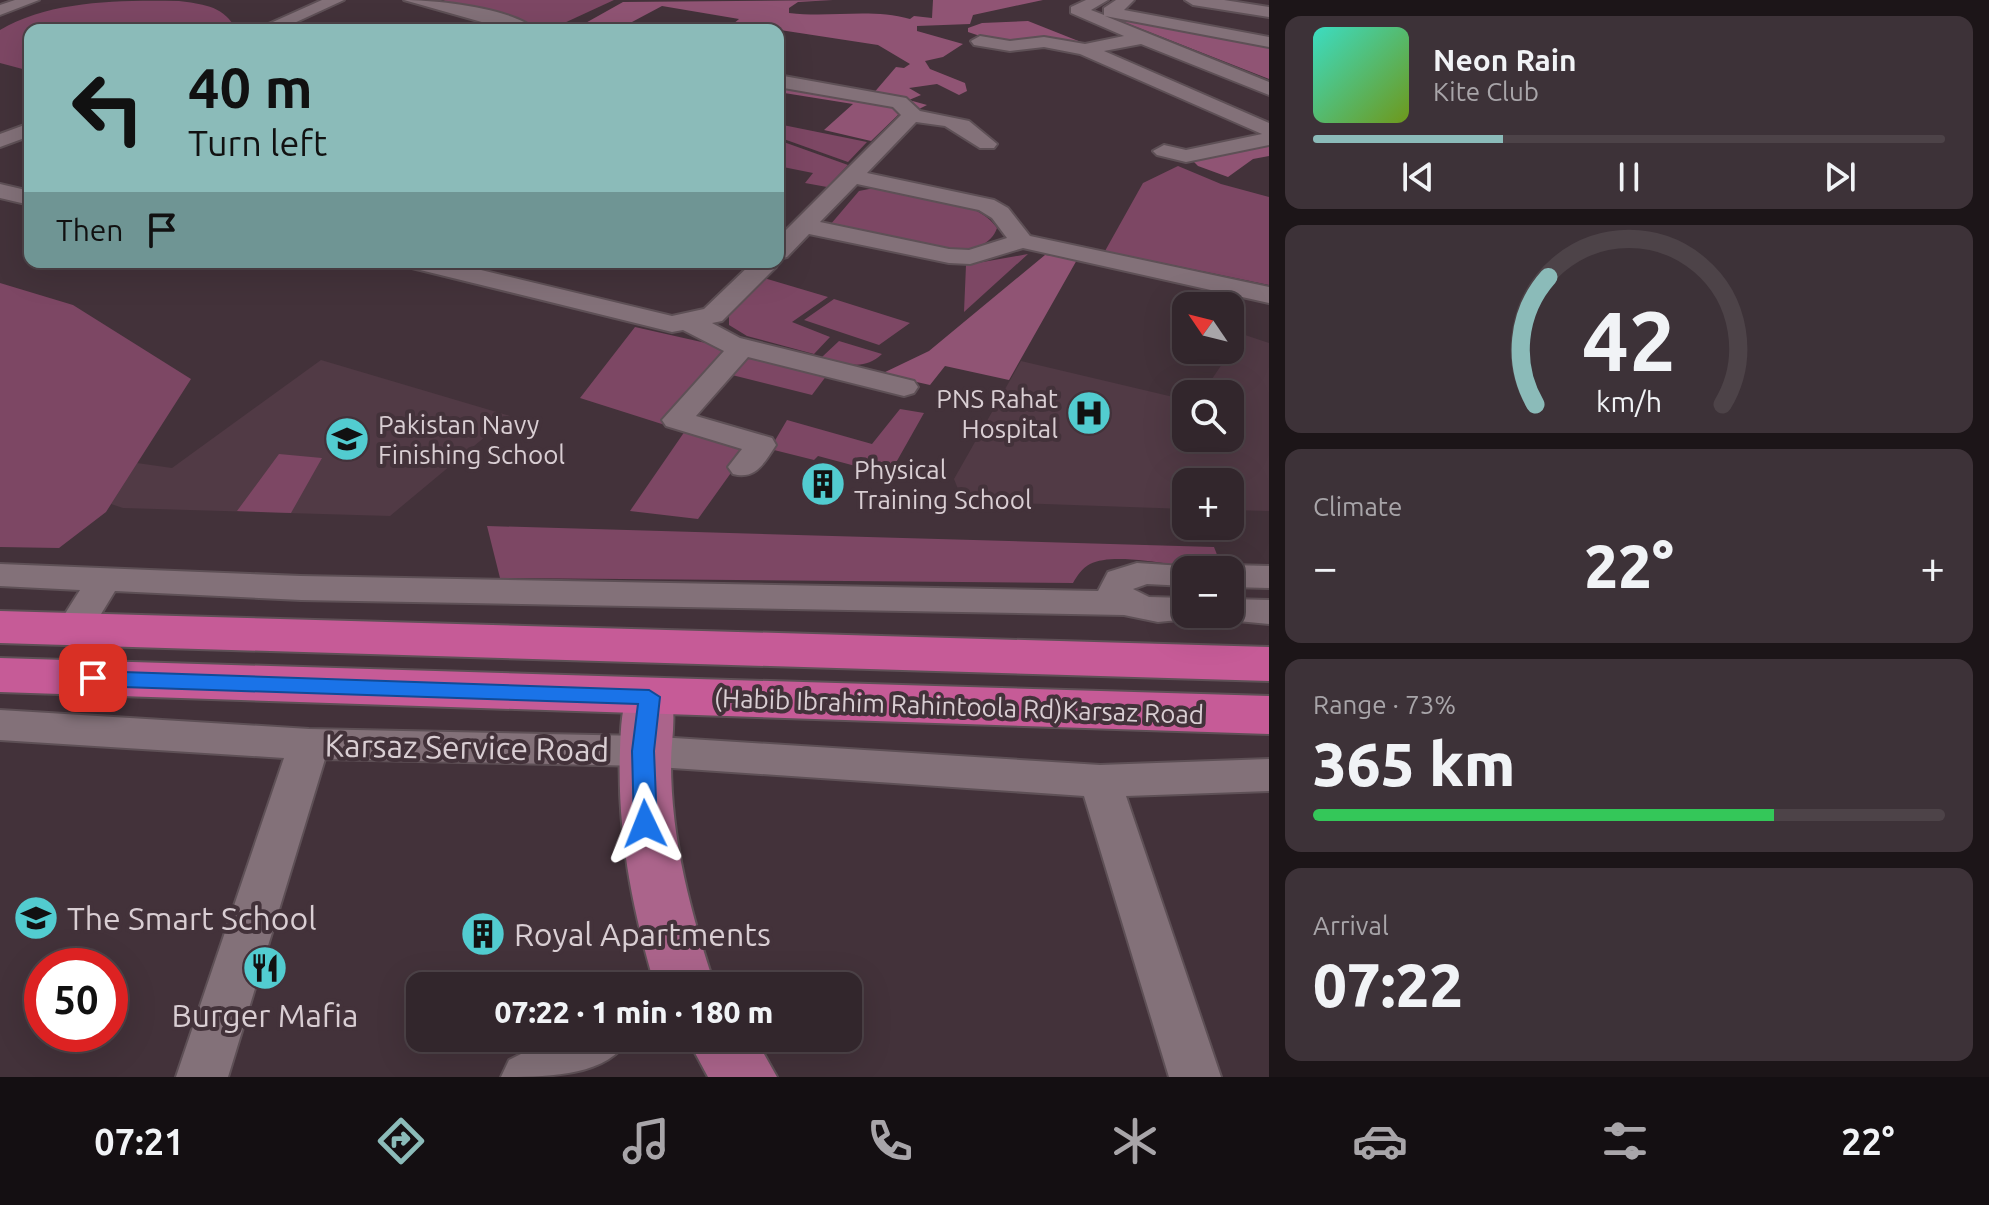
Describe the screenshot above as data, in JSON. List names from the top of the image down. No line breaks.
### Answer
{"streets":{"highway":["(Habib Ibrahim Rahintoola Rd)Karsaz Road"],"street":["Karsaz Service Road"]},"crossings":[["(Habib Ibrahim Rahintoola Rd)Karsaz Road","Karsaz Service Road"]],"places":{"hospital":["PNS Rahat Hospital"],"school or university":["Pakistan Navy Finishing School","The Smart School"],"building":["Physical Training School","Royal Apartments"],"restaurant":["Burger Mafia"]},"north":"top left","page":{"turn":["40 m","Turn left"],"song":["Neon Rain","Kite Club"],"then":"Then","map_buttons":["+","−"],"tile":["Climate",["Range · 73%","365 km"],["Arrival","07:22"]],"heat":["−","22°","+"],"limit":"50","trip":"07:22 · 1 min · 180 m","tabs":["07:21","22°"],"gauge":["42","km/h"]}}
